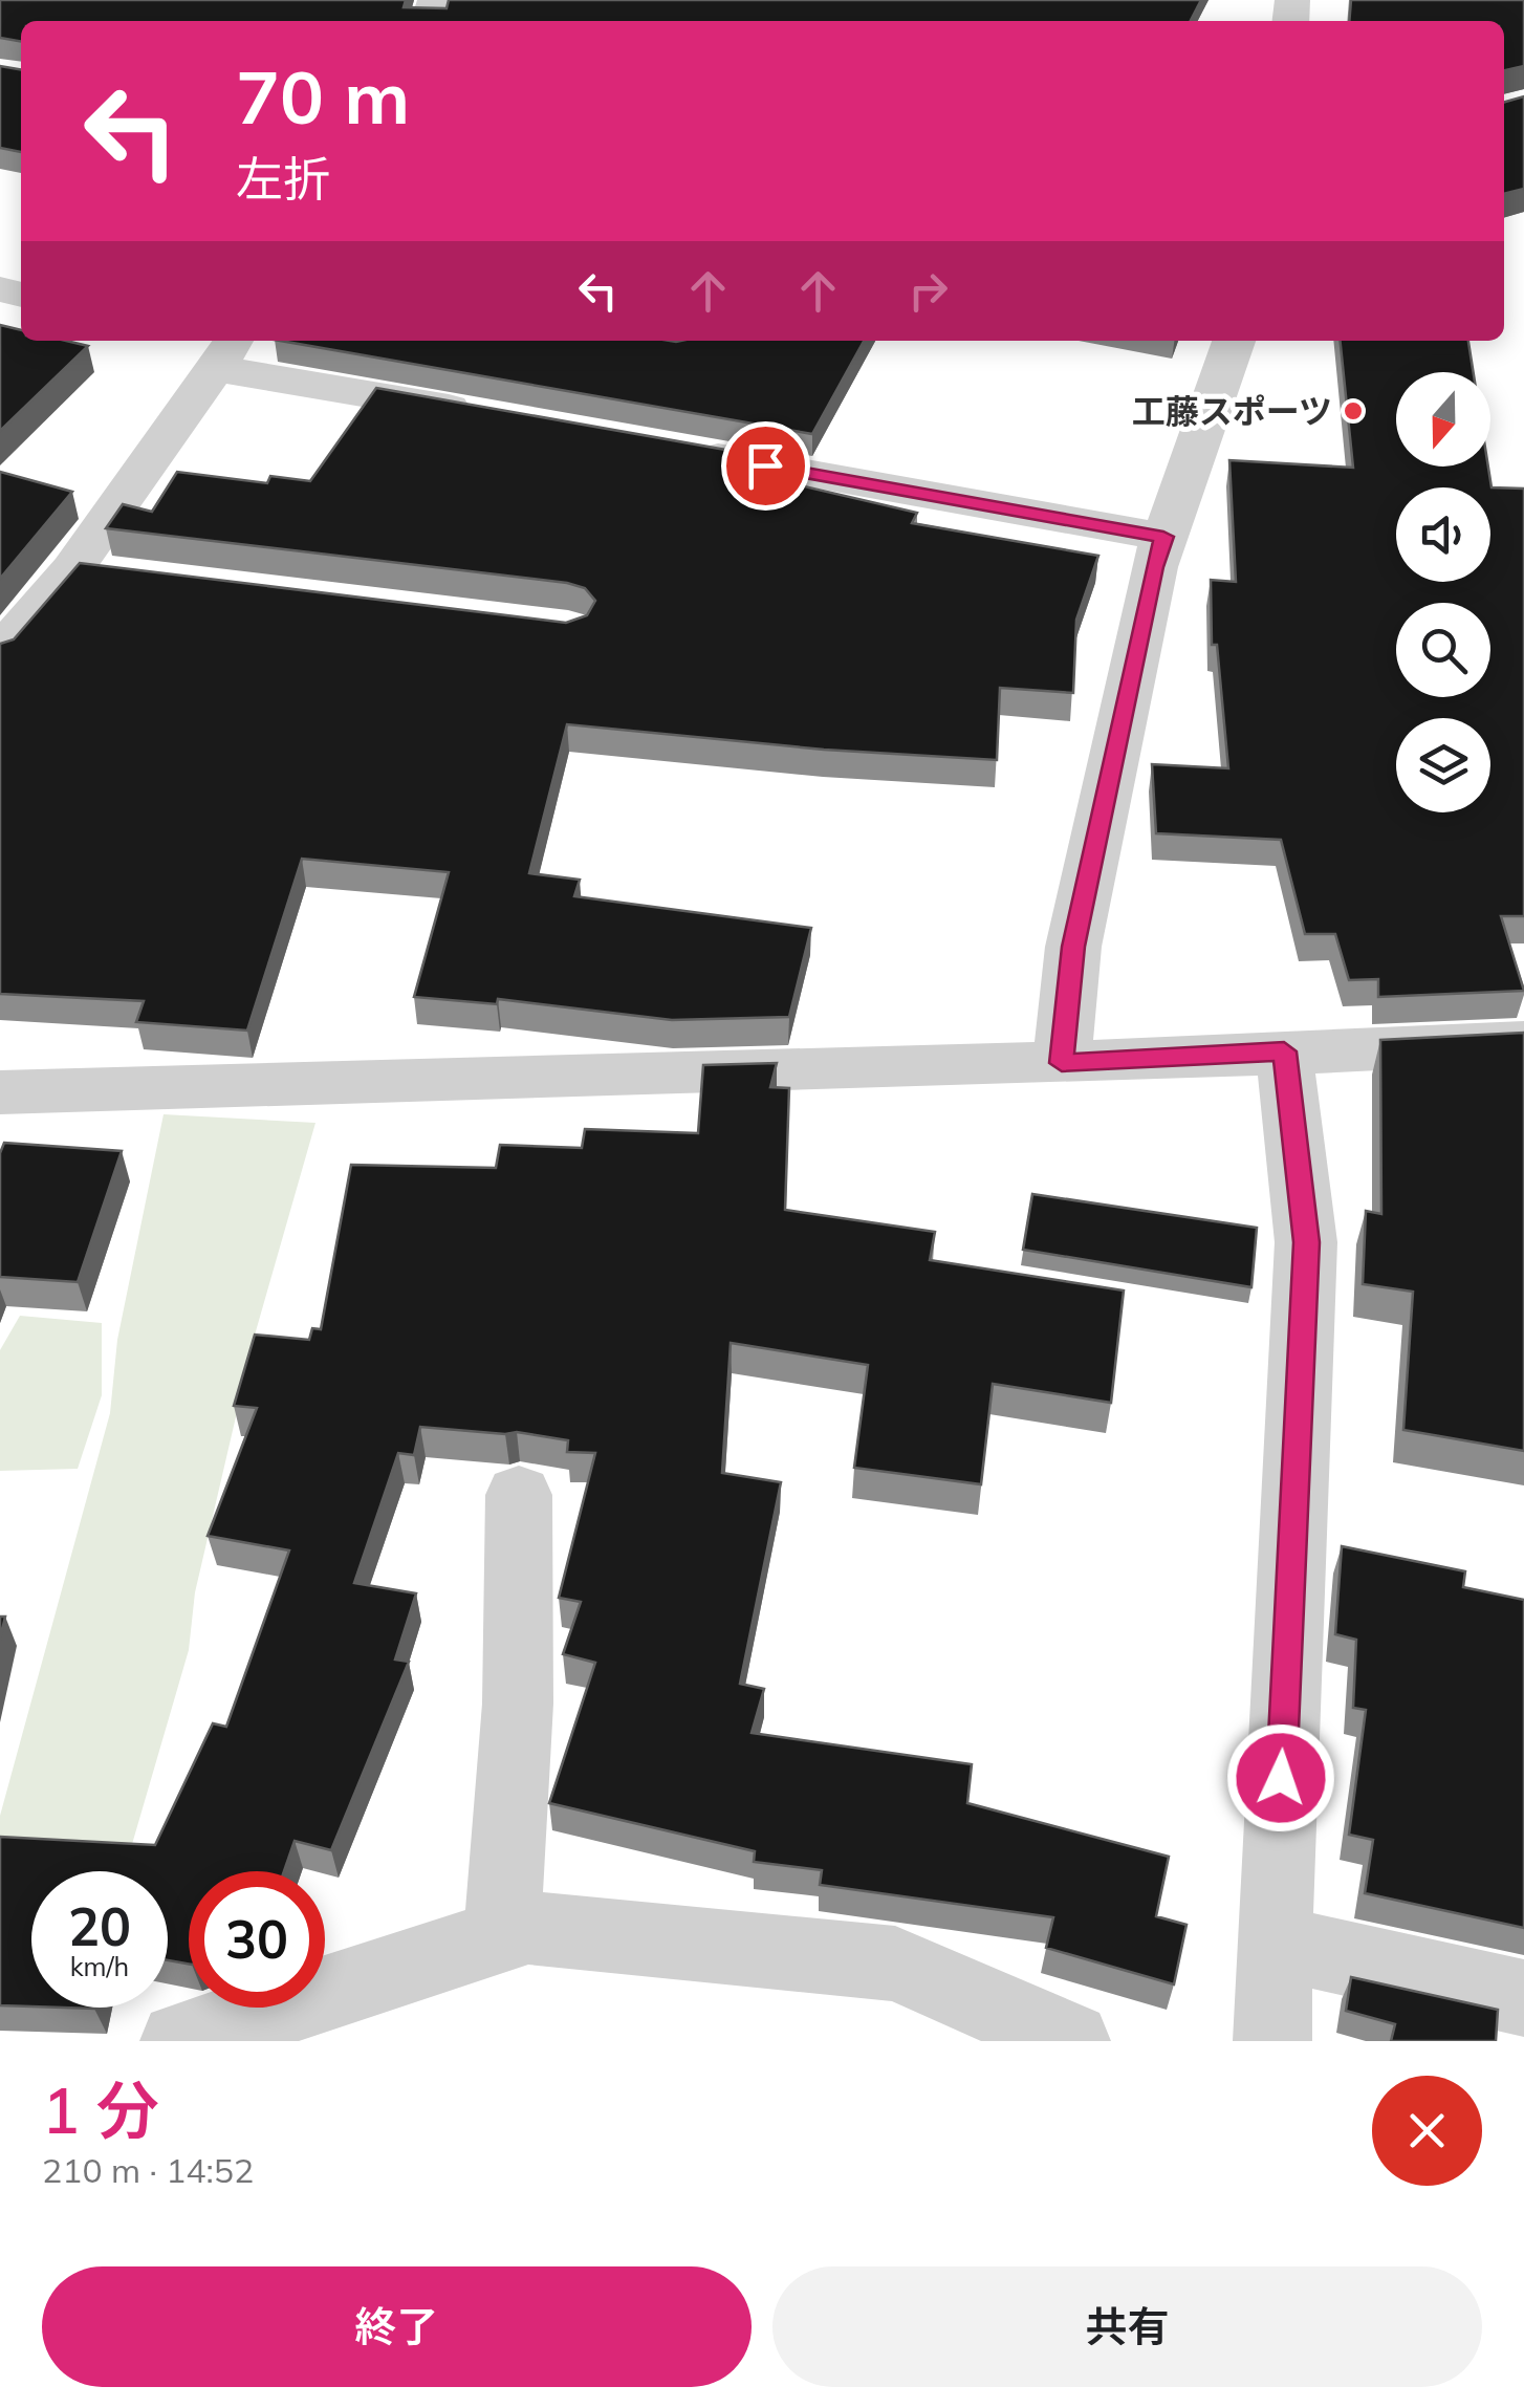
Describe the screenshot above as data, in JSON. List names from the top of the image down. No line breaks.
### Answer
{"places":["工藤スポーツ"],"north":"bottom","page":{"turn":["70 m","左折"],"speed":"20 km/h","limit":"30","heading":["1 分","210 m · 14:52"],"buttons":["終了","共有"]}}
